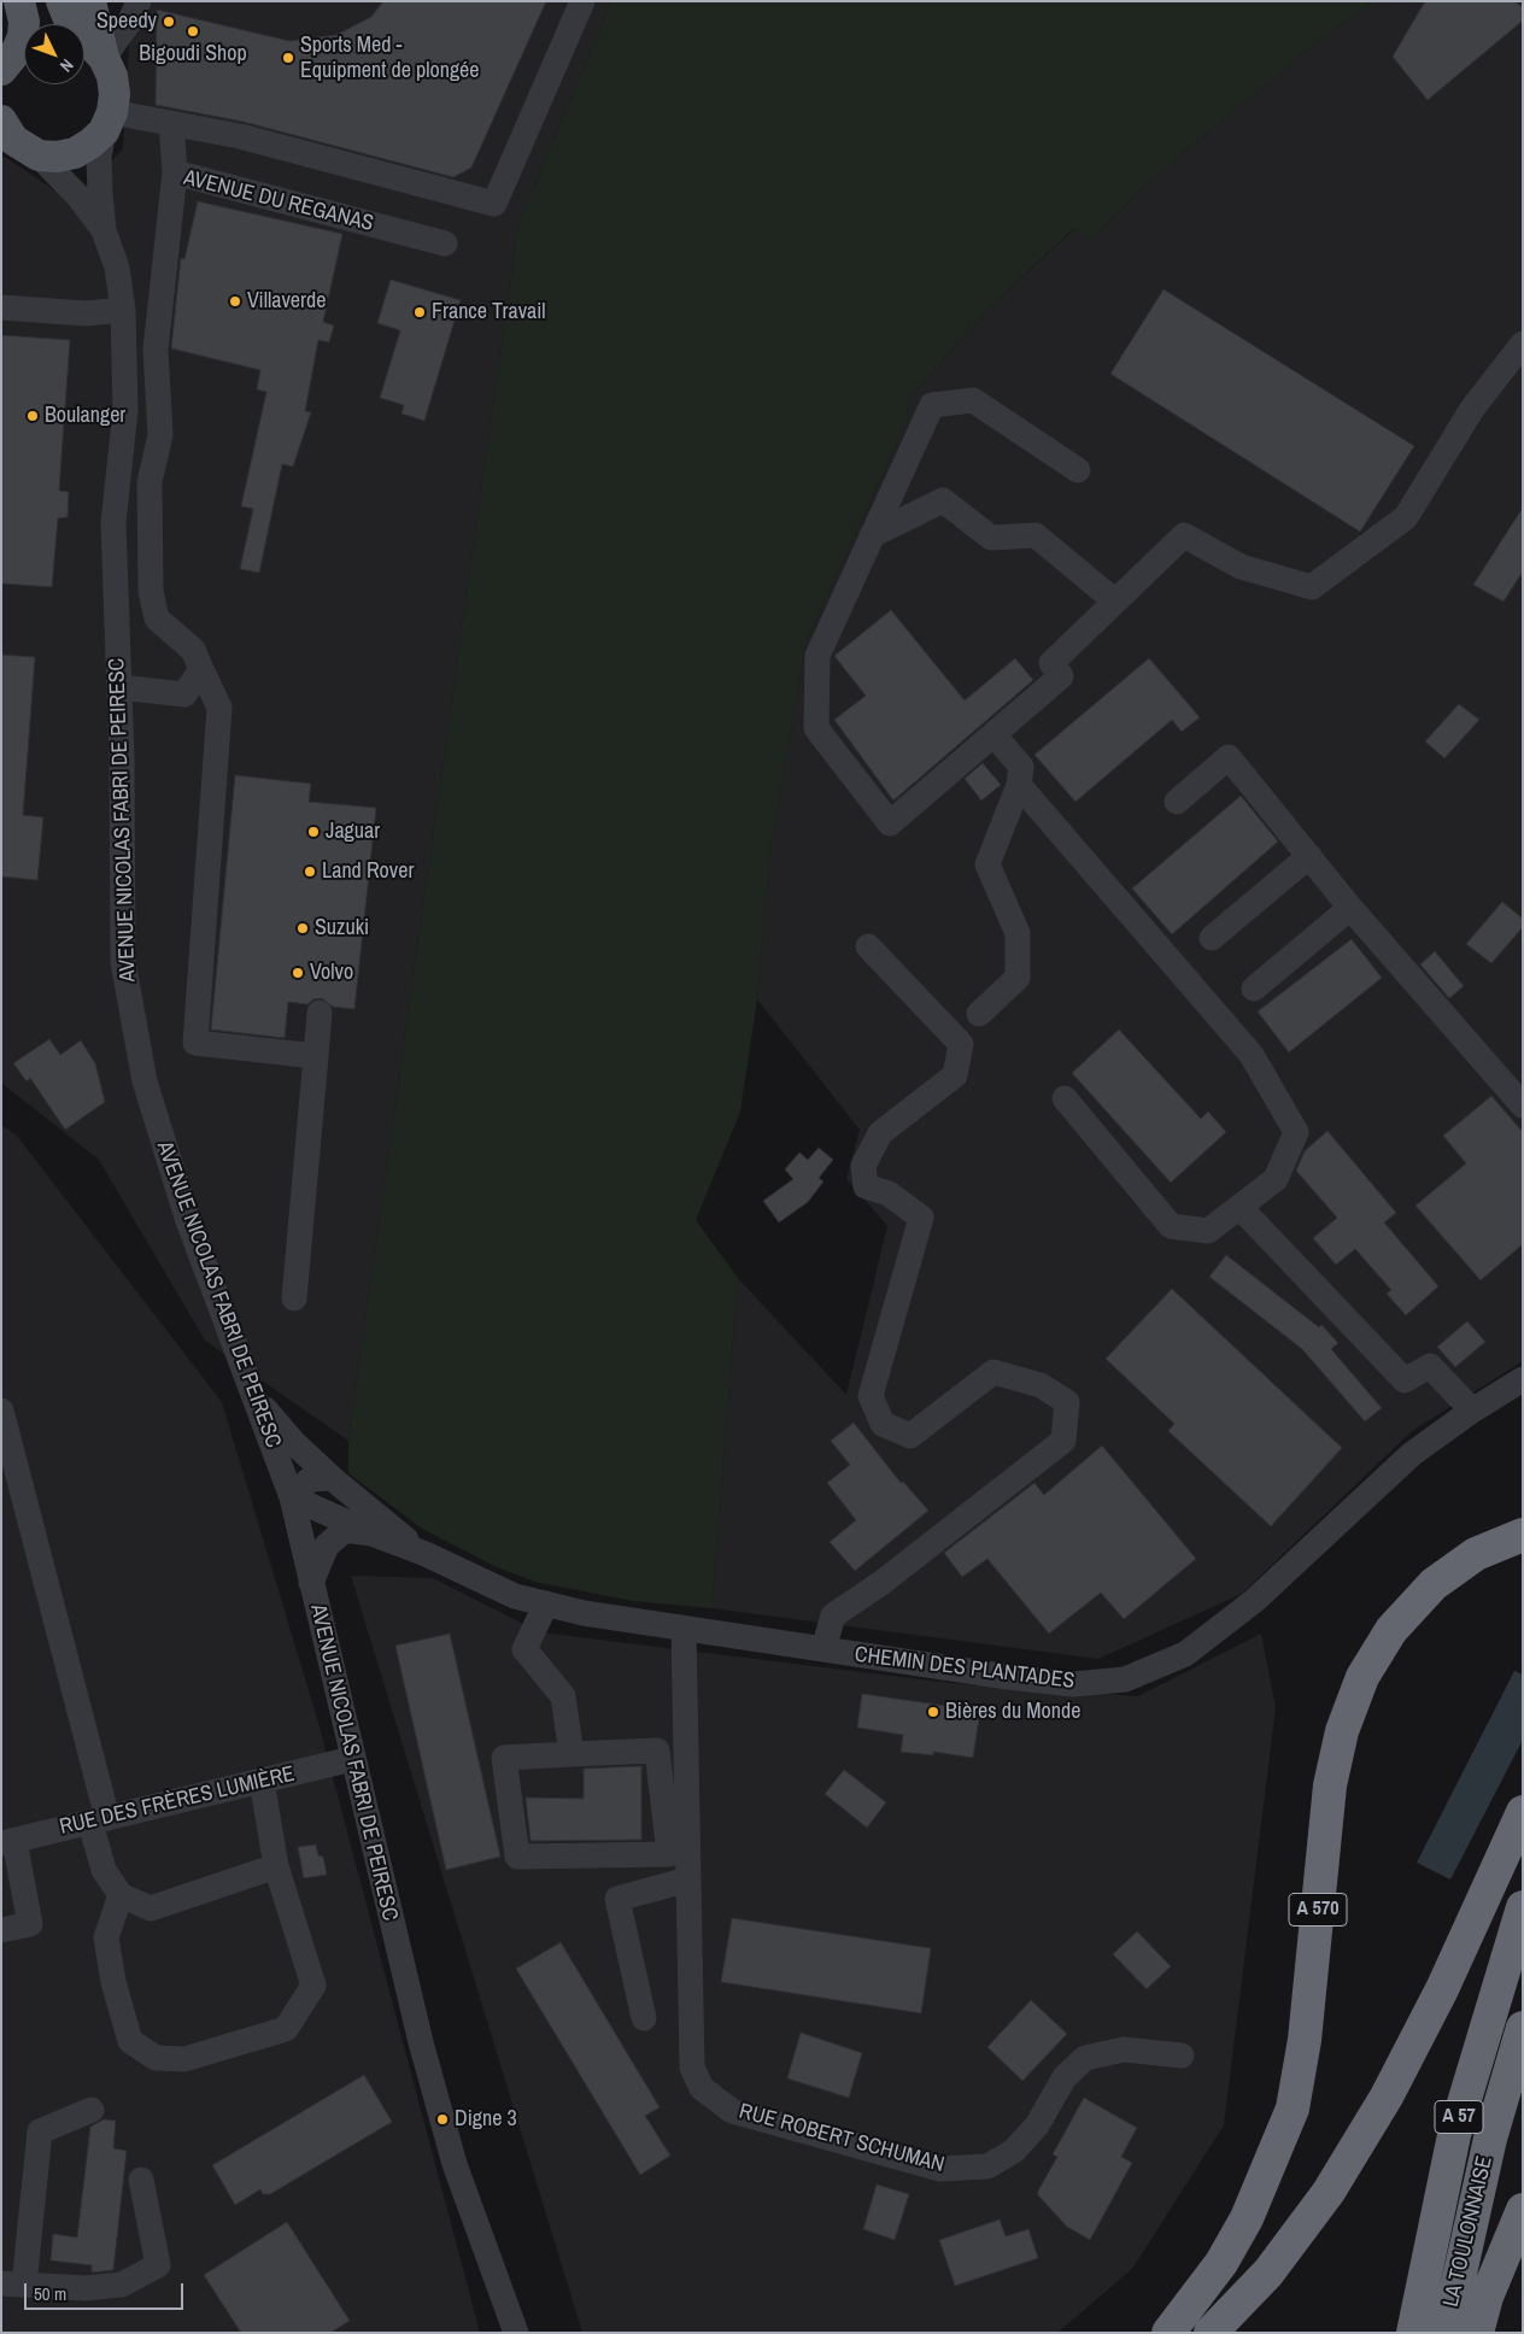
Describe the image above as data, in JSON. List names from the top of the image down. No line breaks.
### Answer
{"streets":{"highway":["A 570","A 57","LA TOULONNAISE"],"street":["AVENUE DU REGANAS","AVENUE NICOLAS FABRI DE PEIRESC","CHEMIN DES PLANTADES","RUE DES FRÈRES LUMIÈRE","RUE ROBERT SCHUMAN"]},"crossings":[["AVENUE NICOLAS FABRI DE PEIRESC","RUE DES FRÈRES LUMIÈRE"],["CHEMIN DES PLANTADES","RUE ROBERT SCHUMAN"]],"places":["Speedy","Bigoudi Shop","Sports Med - Equipment de plongée","Villaverde","France Travail","Boulanger","Jaguar","Land Rover","Suzuki","Volvo","Bières du Monde","Digne 3"],"scale_bar":"50 m","north":"bottom right"}
